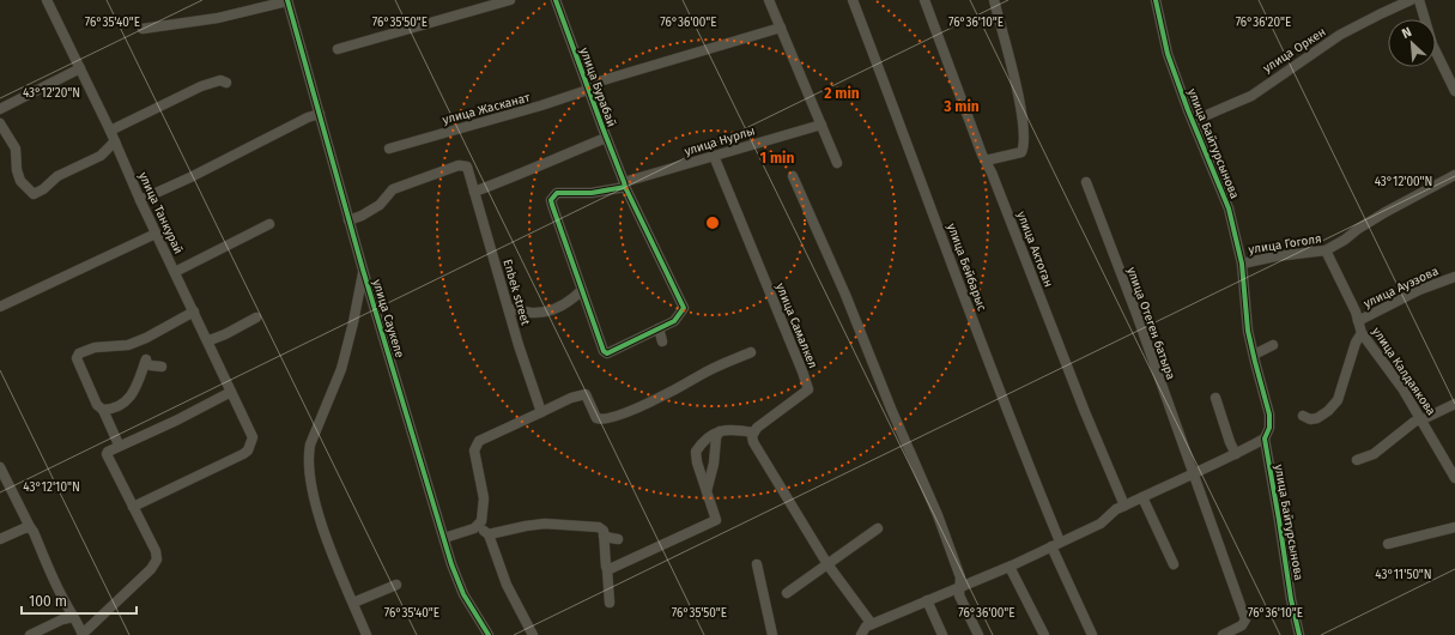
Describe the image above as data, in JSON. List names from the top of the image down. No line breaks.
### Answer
{"streets":{"street":["улица Оркен","улица Бурабай","улица Жасканат","улица Нурлы","улица Байтурсынова","улица Танкурай","улица Гоголя","улица Актоган","улица Бейбарыс","улица Ауэзова","Enbek street","улица Саукеле","улица Отеген батыра","улица Самалкел","улица Калдаякова"]},"crossings":[["улица Оркен","улица Байтурсынова"],["улица Бурабай","улица Жасканат"],["улица Бурабай","улица Нурлы"],["улица Нурлы","улица Самалкел"],["улица Байтурсынова","улица Гоголя"],["улица Гоголя","улица Калдаякова"],["улица Ауэзова","улица Калдаякова"],["Enbek street","улица Саукеле"]],"scale_bar":"100 m","north":"top left","coordinates":["76°35'40\"E","76°35'50\"E","76°36'00\"E","76°36'10\"E","76°36'20\"E","43°12'20\"N","43°12'00\"N","43°12'10\"N","43°11'50\"N"],"rings":["2 min","3 min","1 min"]}
